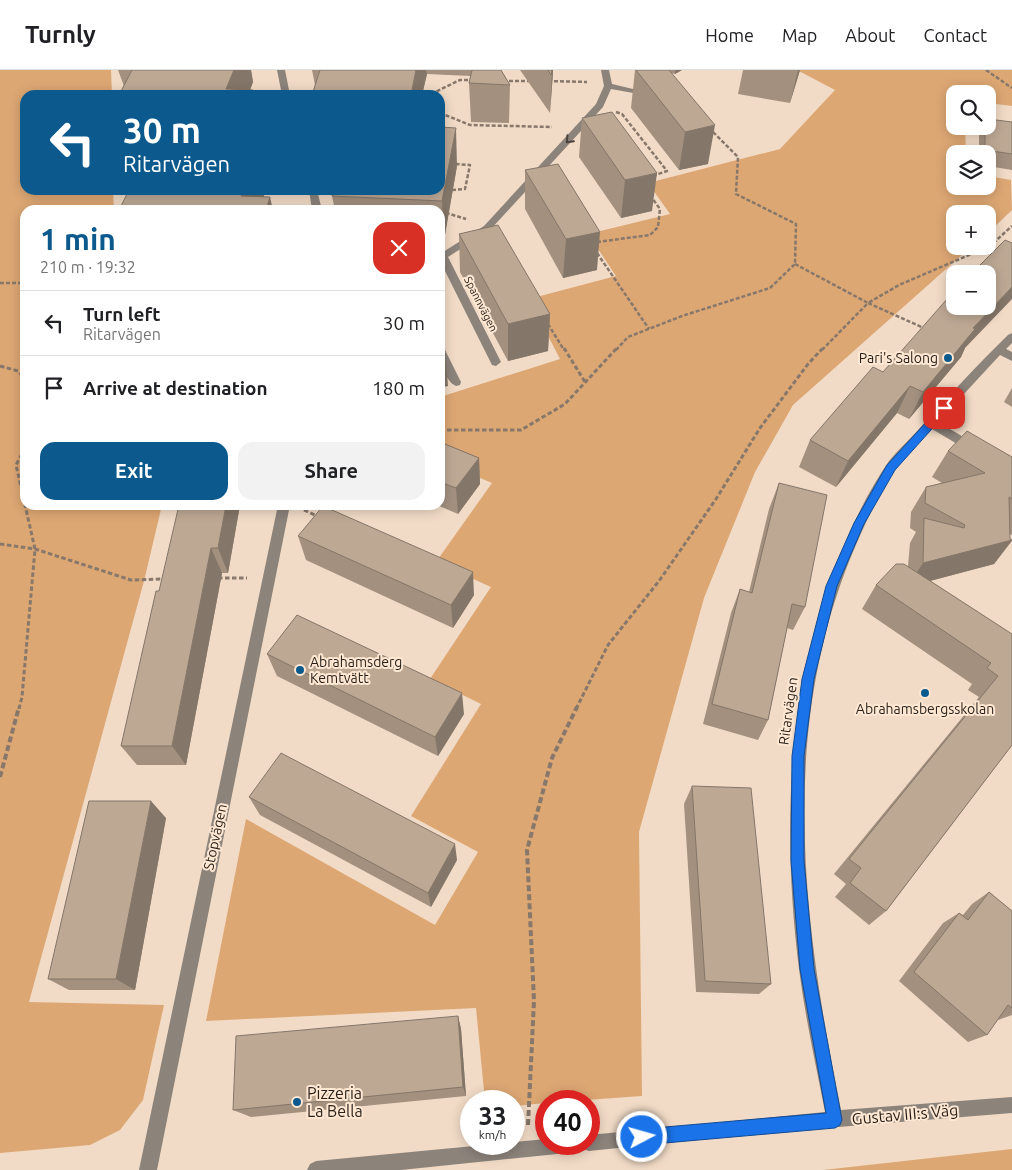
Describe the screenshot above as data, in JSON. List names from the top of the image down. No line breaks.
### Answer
{"streets":{"street":["Spannvägen","Ritarvägen","Stopvägen","Gustav III:s Väg"]},"crossings":[["Ritarvägen","Gustav III:s Väg"]],"one_way":["Spannvägen"],"places":["Pari's Salong","Abrahamsderg Kemtvätt","Abrahamsbergsskolan","Pizzeria La Bella"],"page":{"header":"Turnly","nav":["Home","Map","About","Contact"],"map_buttons":["+","−"],"turn":["30 m","Ritarvägen"],"heading":["1 min","210 m · 19:32"],"list":[{"name":"Turn left","note":"Ritarvägen","value":"30 m"},{"name":"Arrive at destination","value":"180 m"}],"buttons":["Exit","Share"],"speed":"33 km/h","limit":"40"}}
